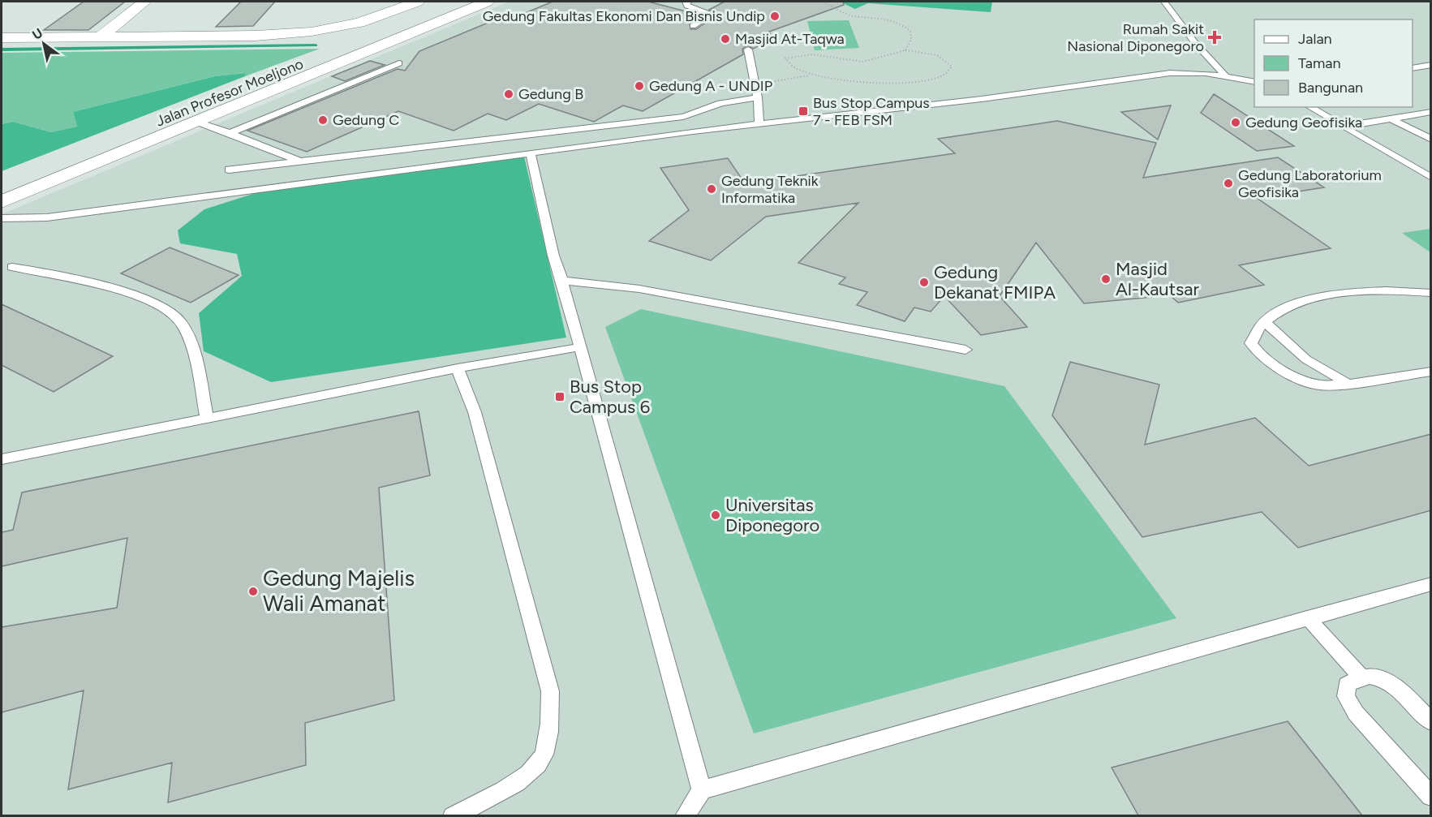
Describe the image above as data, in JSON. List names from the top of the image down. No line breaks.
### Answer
{"streets":{"street":["Jalan Profesor Moeljono"]},"places":{"other":["Gedung Fakultas Ekonomi Dan Bisnis Undip","Masjid At-Taqwa","Gedung A - UNDIP","Gedung B","Gedung C","Gedung Geofisika","Gedung Laboratorium Geofisika","Gedung Teknik Informatika","Masjid Al-Kautsar","Gedung Dekanat FMIPA","Universitas Diponegoro","Gedung Majelis Wali Amanat"],"health":["Rumah Sakit Nasional Diponegoro"],"transit":["Bus Stop Campus 7 - FEB FSM","Bus Stop Campus 6"]},"legend":["Jalan","Taman","Bangunan"],"north":"top left"}
